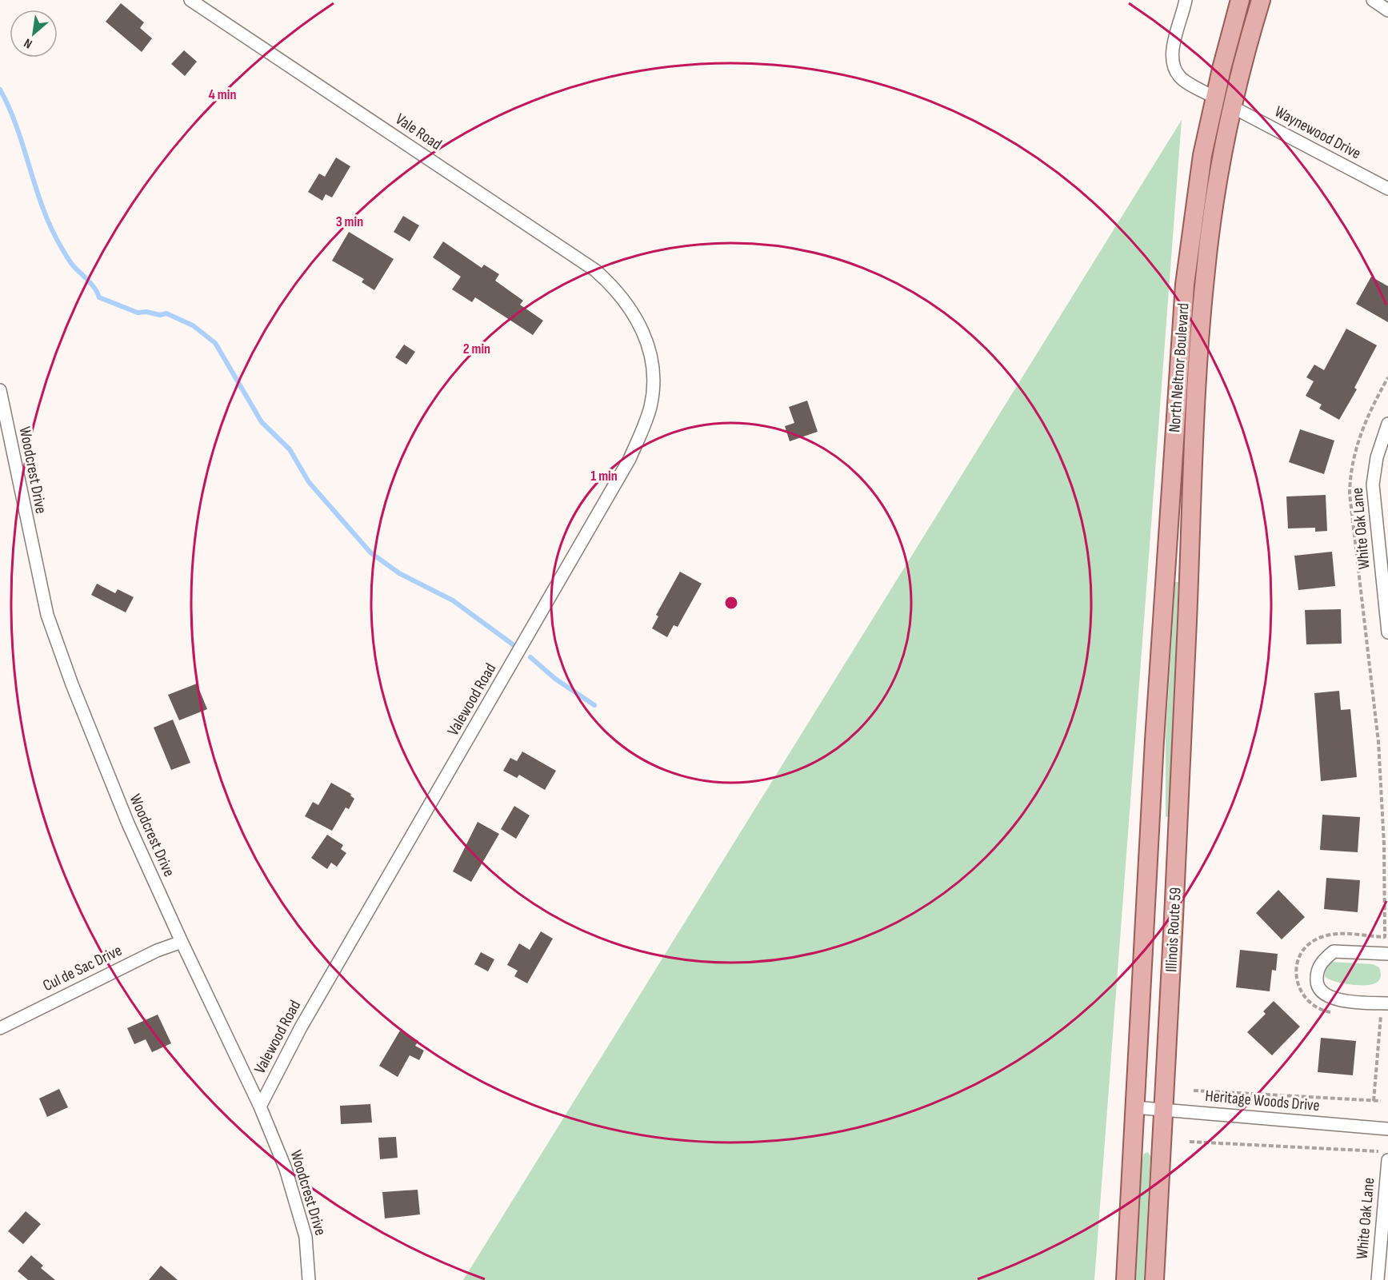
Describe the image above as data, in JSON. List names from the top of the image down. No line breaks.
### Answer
{"streets":{"main road":["North Neltnor Boulevard","Illinois Route 59"],"street":["Vale Road","Waynewood Drive","Woodcrest Drive","White Oak Lane","Valewood Road","Cul de Sac Drive","Heritage Woods Drive"]},"crossings":[["Vale Road","Valewood Road"],["Waynewood Drive","North Neltnor Boulevard"],["North Neltnor Boulevard","Illinois Route 59"],["Woodcrest Drive","Valewood Road"],["Woodcrest Drive","Cul de Sac Drive"],["Illinois Route 59","Heritage Woods Drive"]],"north":"bottom left","rings":["4 min","3 min","2 min","1 min"]}
